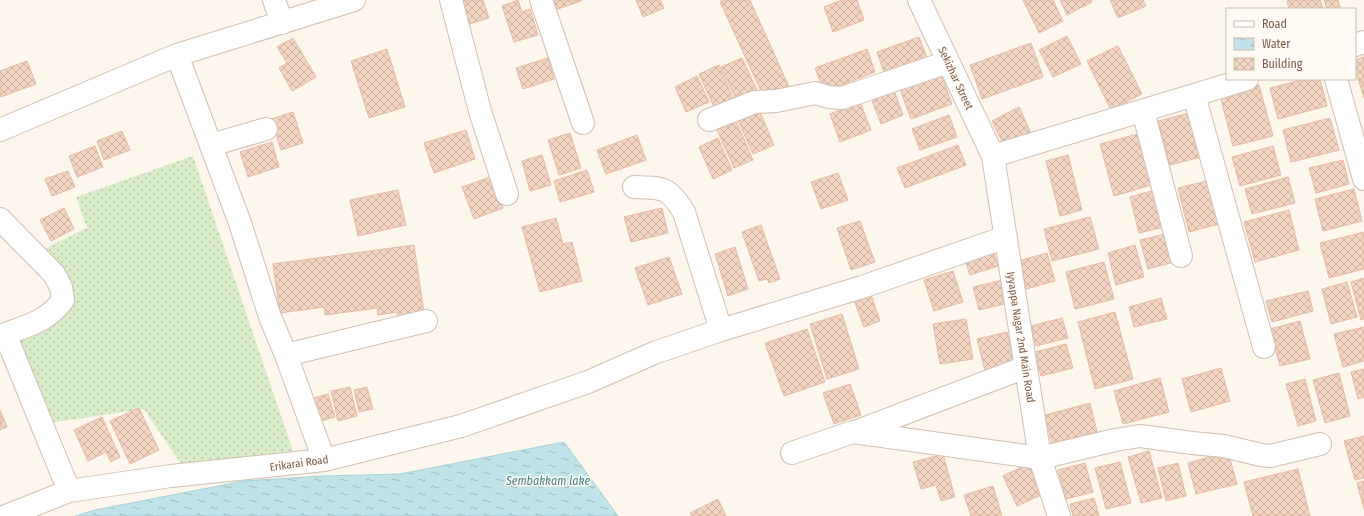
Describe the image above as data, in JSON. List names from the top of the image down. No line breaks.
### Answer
{"streets":{"street":["Sekizhar Street","Iyyappa Nagar 2nd Main Road","Erikarai Road"]},"crossings":[["Sekizhar Street","Iyyappa Nagar 2nd Main Road"],["Iyyappa Nagar 2nd Main Road","Erikarai Road"]],"water":["Sembakkam lake"],"legend":["Road","Water","Building"]}
